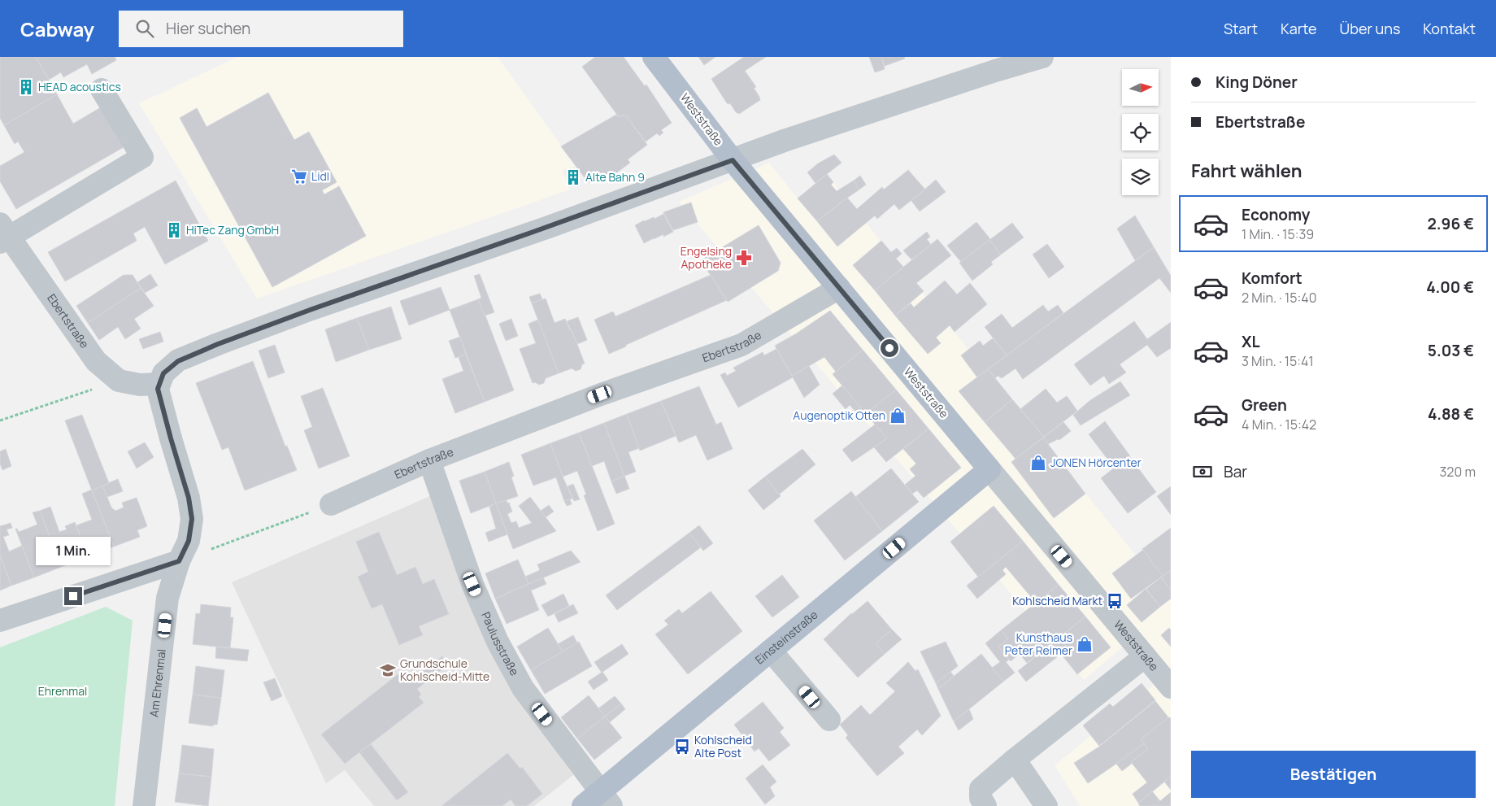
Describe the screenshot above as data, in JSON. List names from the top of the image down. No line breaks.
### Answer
{"streets":{"main road":["Weststraße","Einsteinstraße"],"street":["Ebertstraße","Paulusstraße","Am Ehrenmal"]},"crossings":[["Weststraße","Ebertstraße"],["Weststraße","Einsteinstraße"],["Ebertstraße","Paulusstraße"],["Ebertstraße","Am Ehrenmal"],["Einsteinstraße","Paulusstraße"]],"parks":["Ehrenmal"],"places":{"building":["HEAD acoustics","Alte Bahn 9","HiTec Zang GmbH"],"supermarket":["Lidl"],"pharmacy":["Engelsing Apotheke"],"shop":["Augenoptik Otten","JONEN Hörcenter","Kunsthaus Peter Reimer"],"bus stop":["Kohlscheid Markt","Kohlscheid Alte Post"],"school or university":["Grundschule Kohlscheid-Mitte"]},"north":"right","page":{"header":"Cabway","search":"Hier suchen","nav":["Start","Karte","Über uns","Kontakt"],"banner":["King Döner","Ebertstraße"],"heading":"Fahrt wählen","list":[{"name":"Economy","note":"1 Min. · 15:39","value":"2.96 €"},{"name":"Komfort","note":"2 Min. · 15:40","value":"4.00 €"},{"name":"XL","note":"3 Min. · 15:41","value":"5.03 €"},{"name":"Green","note":"4 Min. · 15:42","value":"4.88 €"}],"pay":["Bar","320 m"],"bubble":"1 Min.","buttons":"Bestätigen"}}
